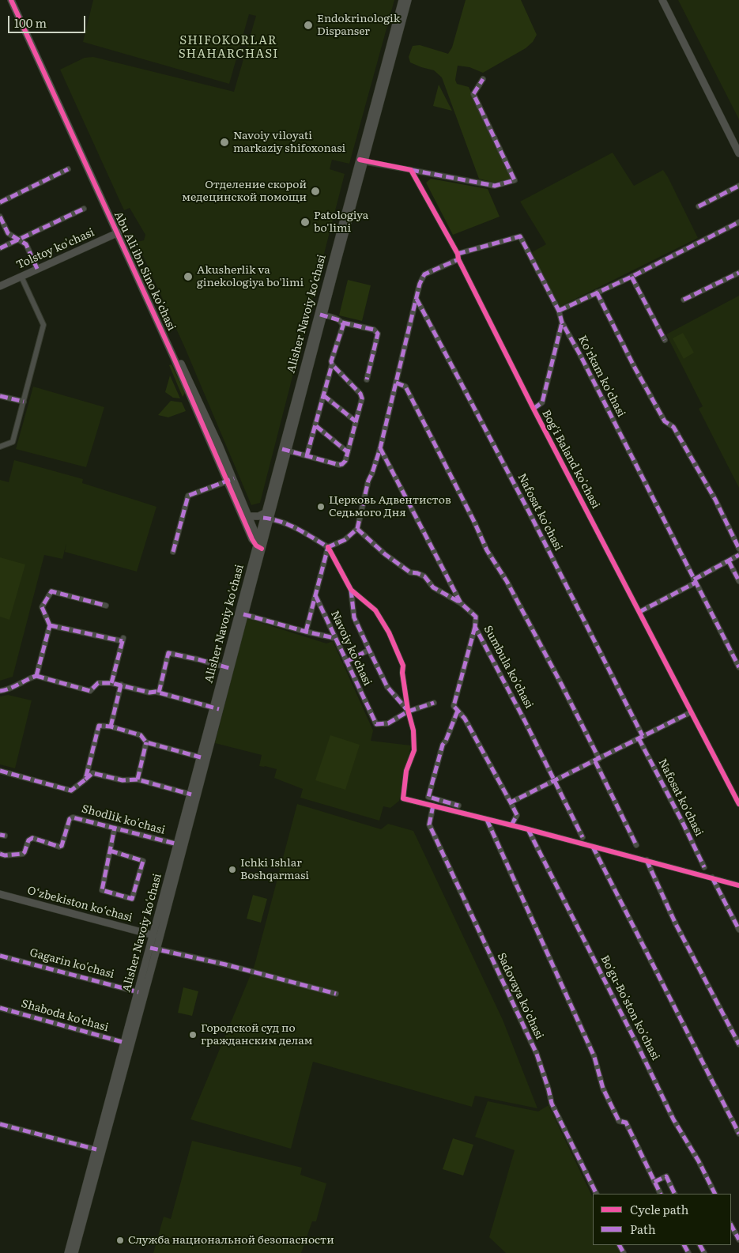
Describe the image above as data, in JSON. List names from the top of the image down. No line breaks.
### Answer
{"streets":{"main road":["Tolstoy ko'chasi","Abu Ali ibn Sino ko'chasi","Alisher Navoiy ko'chasi","O‘zbekiston ko‘chasi"],"street":["Ko'rkam ko'chasi","Bog'i Baland ko'chasi","Nafosat ko'chasi","Navoiy ko'chasi","Sumbula ko'chasi","Shodlik ko'chasi","Gagarin ko'chasi","Sadovaya ko'chasi","Bo'gu-Bo'ston ko'chasi","Shaboda ko'chasi"]},"crossings":[["Tolstoy ko'chasi","Abu Ali ibn Sino ko'chasi"],["Abu Ali ibn Sino ko'chasi","Alisher Navoiy ko'chasi"],["Alisher Navoiy ko'chasi","Shodlik ko'chasi"],["Alisher Navoiy ko'chasi","O‘zbekiston ko‘chasi"],["Alisher Navoiy ko'chasi","Gagarin ko'chasi"],["Alisher Navoiy ko'chasi","Shaboda ko'chasi"],["Ko'rkam ko'chasi","Bog'i Baland ko'chasi"]],"districts":["SHIFOKORLAR SHAHARCHASI"],"places":["Endokrinologik Dispanser","Navoiy viloyati markaziy shifoxonasi","Отделение скорой медецинской помощи","Patologiya bo'limi","Akusherlik va ginekologiya bo'limi","Церковь Адвентистов Седьмого Дня","Ichki Ishlar Boshqarmasi","Городской суд по гражданским делам","Служба национальной безопасности"],"legend":["Cycle path","Path"],"scale_bar":"100 m"}
